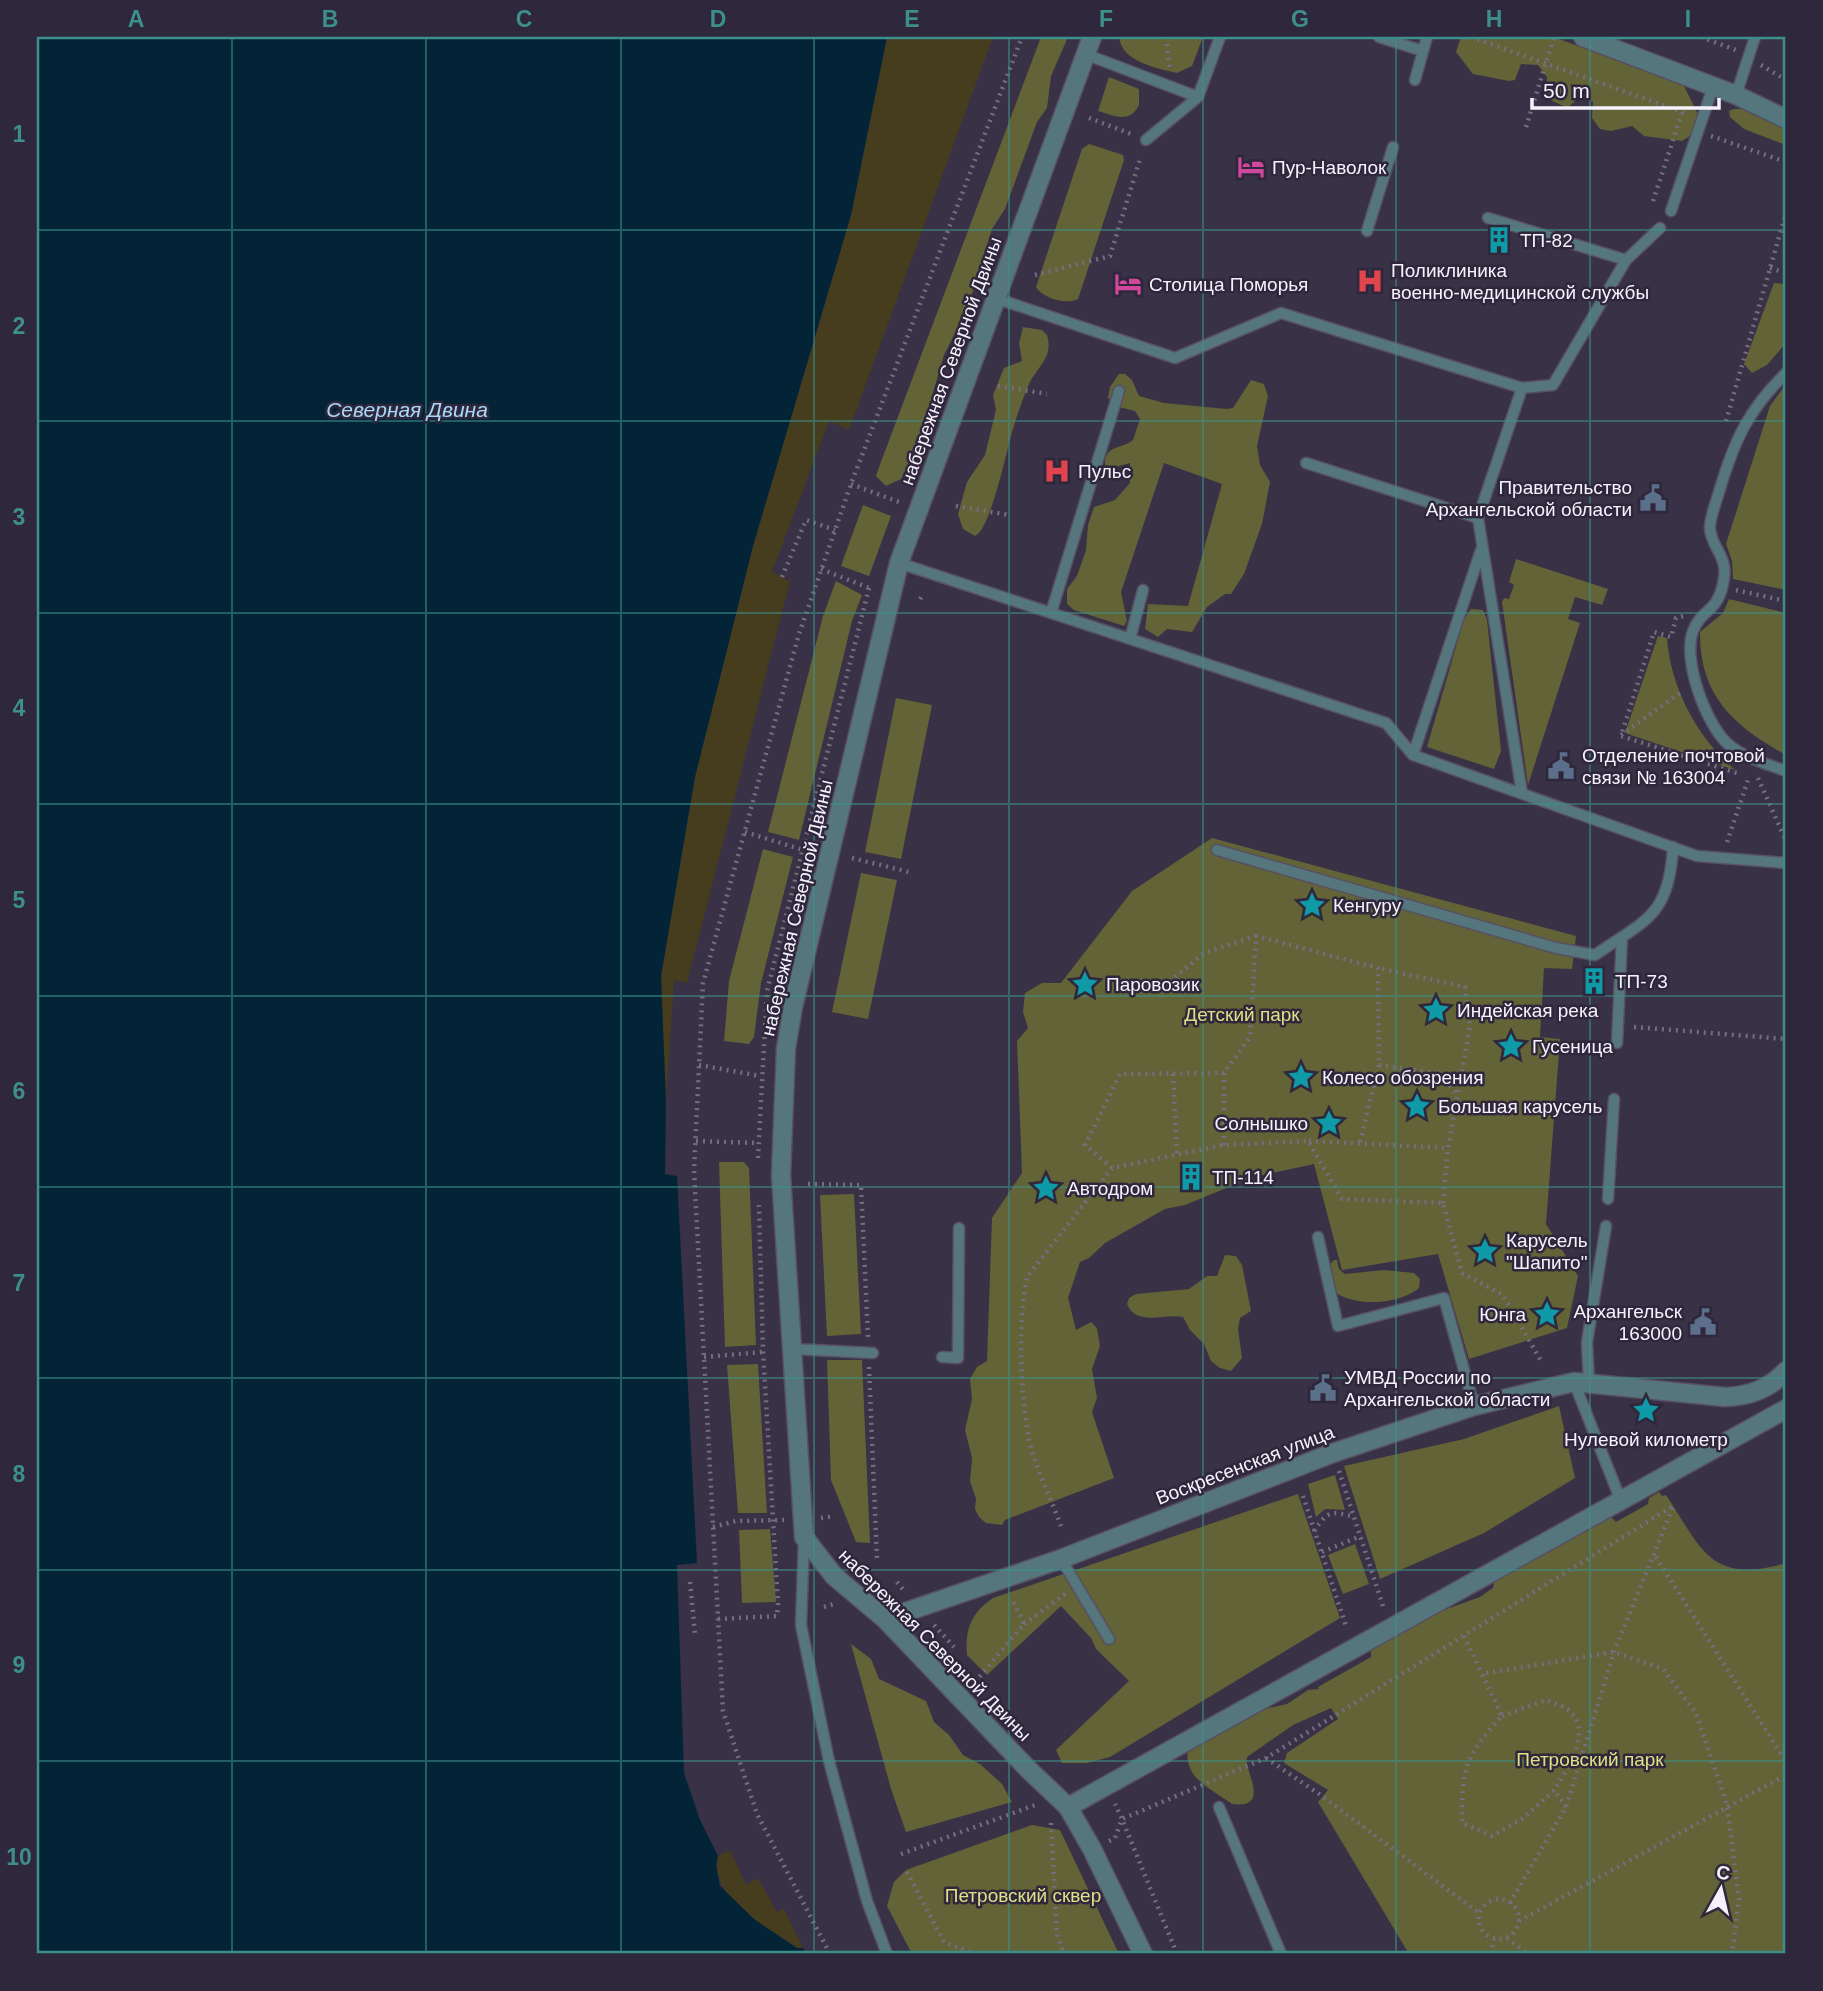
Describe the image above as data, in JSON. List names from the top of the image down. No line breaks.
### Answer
{"streets":{"street":["набережная Северной Двины","Воскресенская улица"]},"crossings":[["набережная Северной Двины","Воскресенская улица"]],"water":["Северная Двина"],"parks":["Детский парк","Петровский парк","Петровский сквер"],"places":{"hotel":["Пур-Наволок","Столица Поморья"],"building":["ТП-82","ТП-73","ТП-114"],"hospital":["Поликлиника военно-медицинской службы","Пульс"],"public building":["Правительство Архангельской области","Отделение почтовой связи № 163004","Архангельск 163000","УМВД России по Архангельской области"],"place":["Кенгуру","Паровозик","Индейская река","Гусеница","Колесо обозрения","Большая карусель","Солнышко","Автодром","Карусель \"Шапито\"","Юнга","Нулевой километр"]},"scale_bar":"50 m","north":"top","grid":{"columns":["A","B","C","D","E","F","G","H","I"],"rows":["1","2","3","4","5","6","7","8","9","10"]}}
